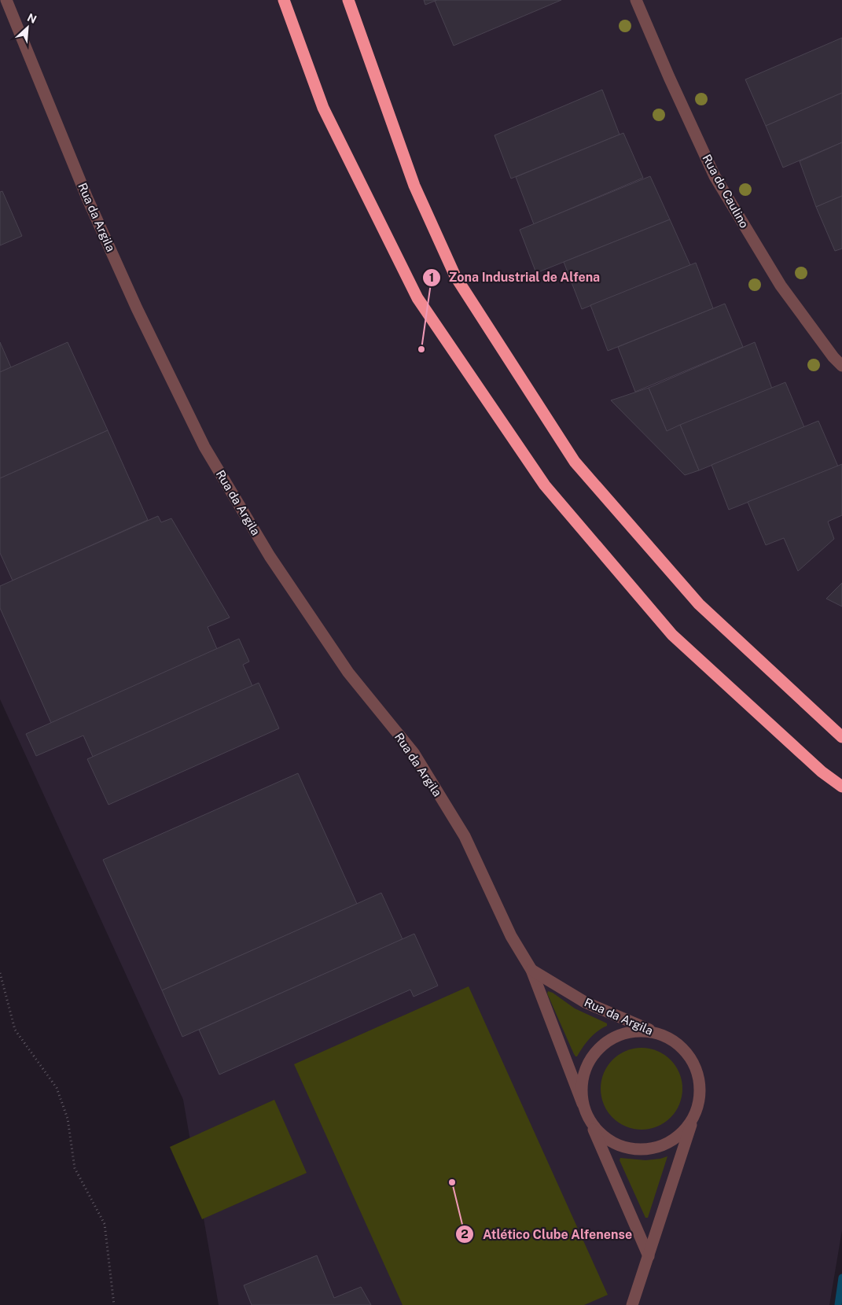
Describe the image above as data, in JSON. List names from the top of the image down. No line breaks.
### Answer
{"streets":{"street":["Rua do Caulino","Rua da Argila"]},"places":["Zona Industrial de Alfena","Atlético Clube Alfenense"],"north":"top right"}
